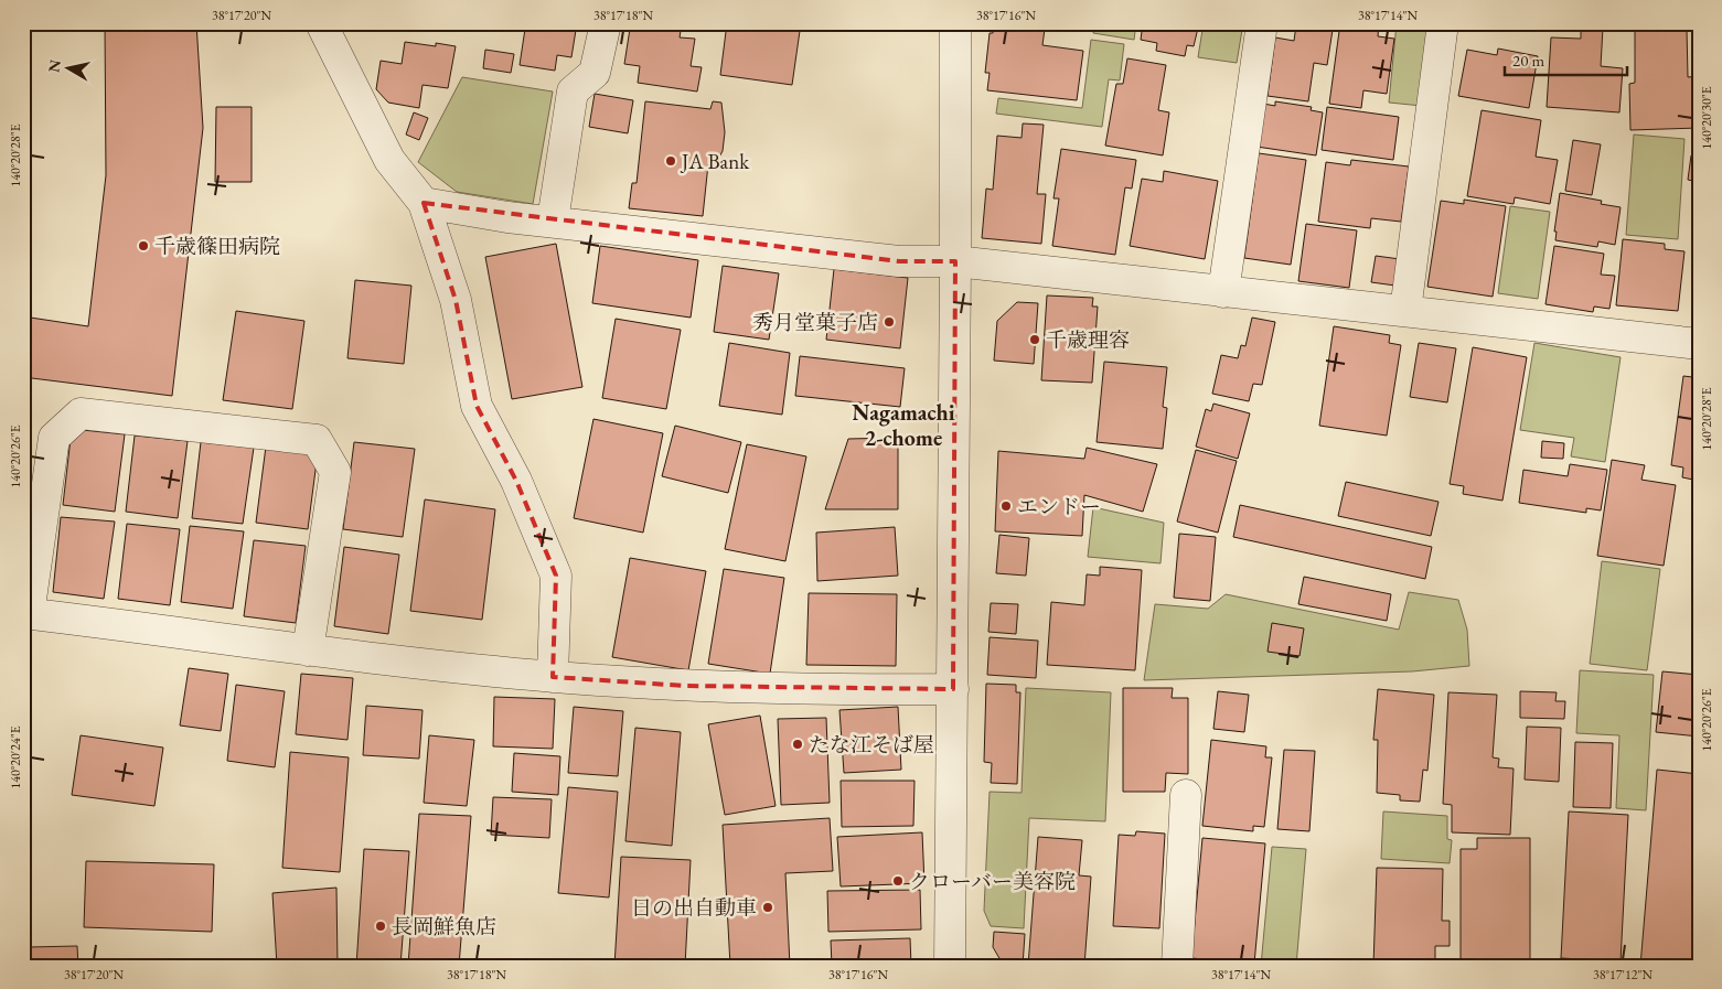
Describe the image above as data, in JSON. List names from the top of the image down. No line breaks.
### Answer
{"districts":["Nagamachi 2-chome"],"places":["JA Bank","千歳篠田病院","秀月堂菓子店","千歳理容","エンドー","たな江そば屋","クローバー美容院","日の出自動車","長岡鮮魚店"],"scale_bar":"20 m","north":"left","coordinates":["38°17'20\"N","38°17'18\"N","38°17'16\"N","38°17'14\"N","140°20'30\"E","140°20'28\"E","140°20'26\"E","140°20'24\"E","38°17'12\"N"]}
